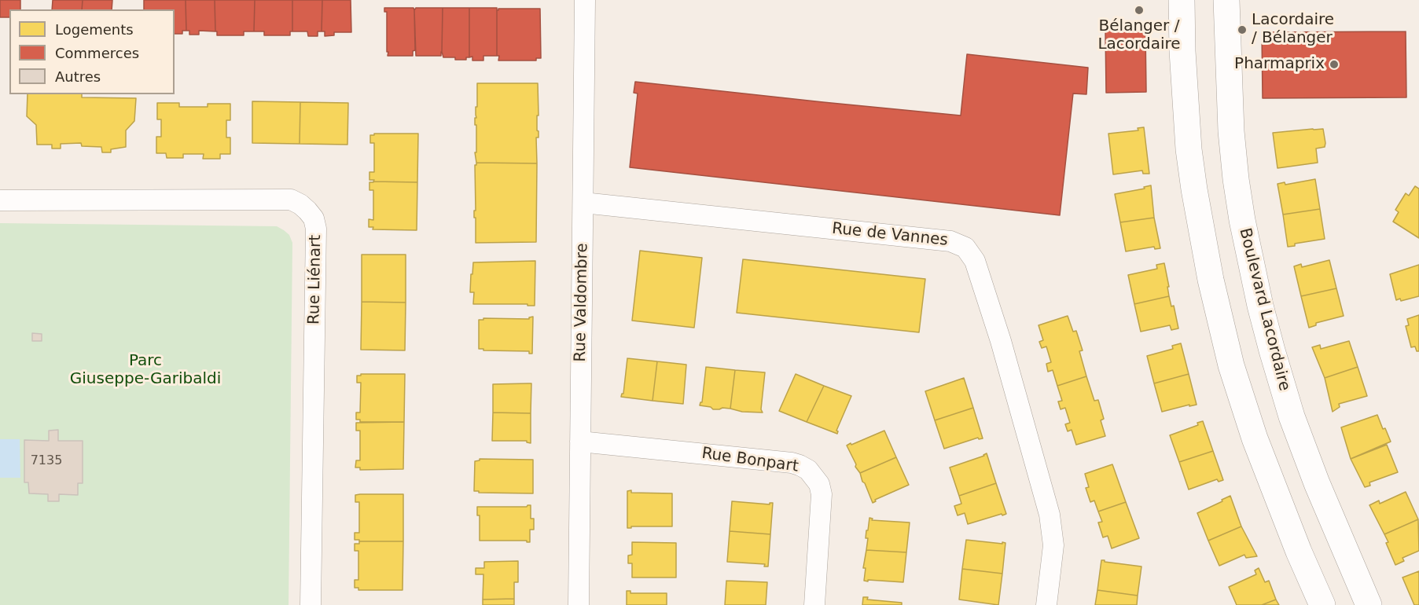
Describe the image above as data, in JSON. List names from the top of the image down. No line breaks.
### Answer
{"streets":{"main road":["Boulevard Lacordaire"],"street":["Rue de Vannes","Rue Liénart","Rue Valdombre","Rue Bonpart"]},"crossings":[["Rue de Vannes","Rue Valdombre"],["Rue Valdombre","Rue Bonpart"]],"parks":["Parc Giuseppe-Garibaldi"],"places":["Bélanger / Lacordaire","Lacordaire / Bélanger","Pharmaprix"],"house_numbers":["7135"],"legend":["Logements","Commerces","Autres"]}
